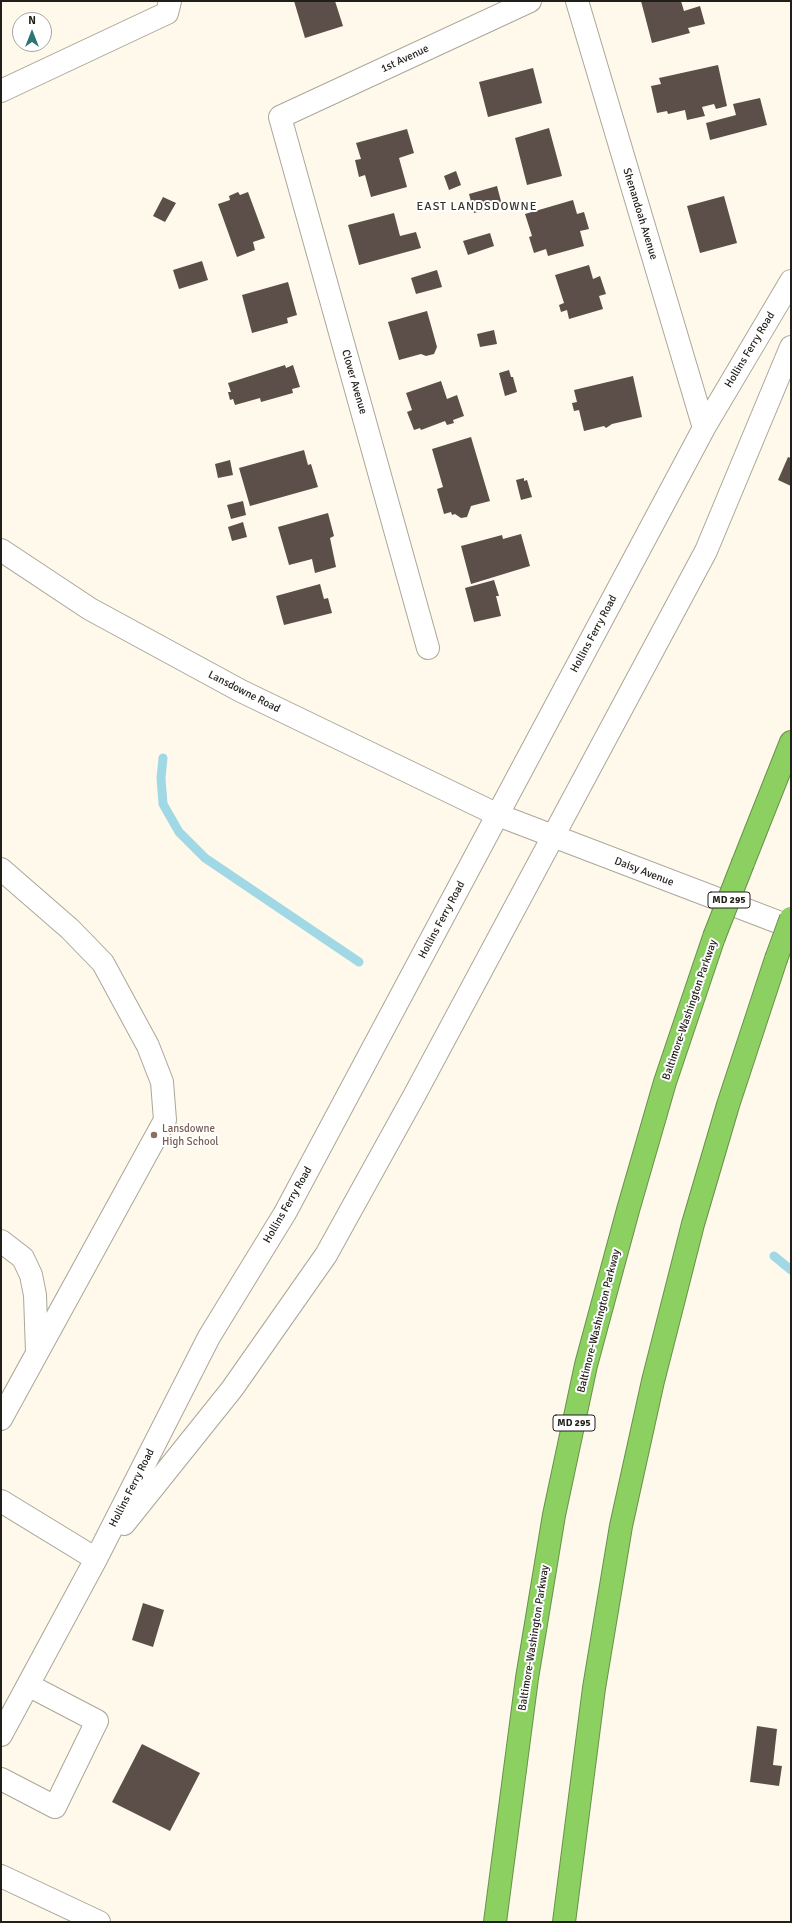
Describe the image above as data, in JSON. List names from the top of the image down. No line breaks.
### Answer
{"streets":{"highway":["MD 295","Baltimore-Washington Parkway"],"street":["1st Avenue","Shenandoah Avenue","Hollins Ferry Road","Clover Avenue","Lansdowne Road","Daisy Avenue"]},"crossings":[["1st Avenue","Clover Avenue"],["Shenandoah Avenue","Hollins Ferry Road"],["Hollins Ferry Road","Lansdowne Road"],["Hollins Ferry Road","Daisy Avenue"],["Lansdowne Road","Daisy Avenue"]],"districts":["EAST LANDSDOWNE"],"places":["Lansdowne High School"],"north":"top"}
